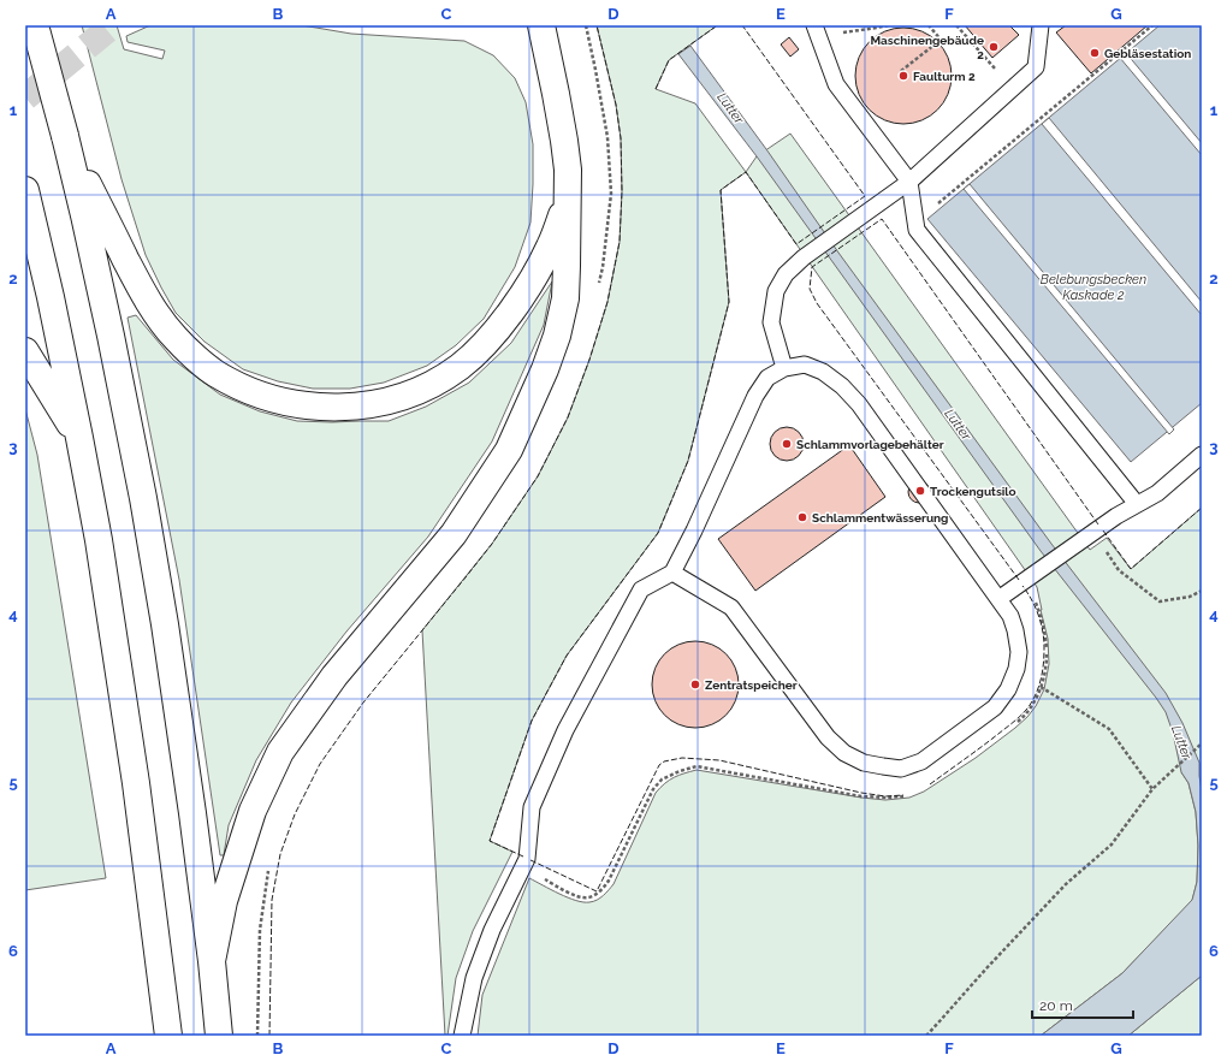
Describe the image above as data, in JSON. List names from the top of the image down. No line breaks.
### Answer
{"water":["Lutter","Belebungsbecken Kaskade 2"],"places":["Maschinengebäude 2","Gebläsestation","Faulturm 2","Schlammvorlagebehälter","Trockengutsilo","Schlammentwässerung","Zentratspeicher"],"scale_bar":"20 m","grid":{"columns":["A","B","C","D","E","F","G"],"rows":["1","2","3","4","5","6"]}}
